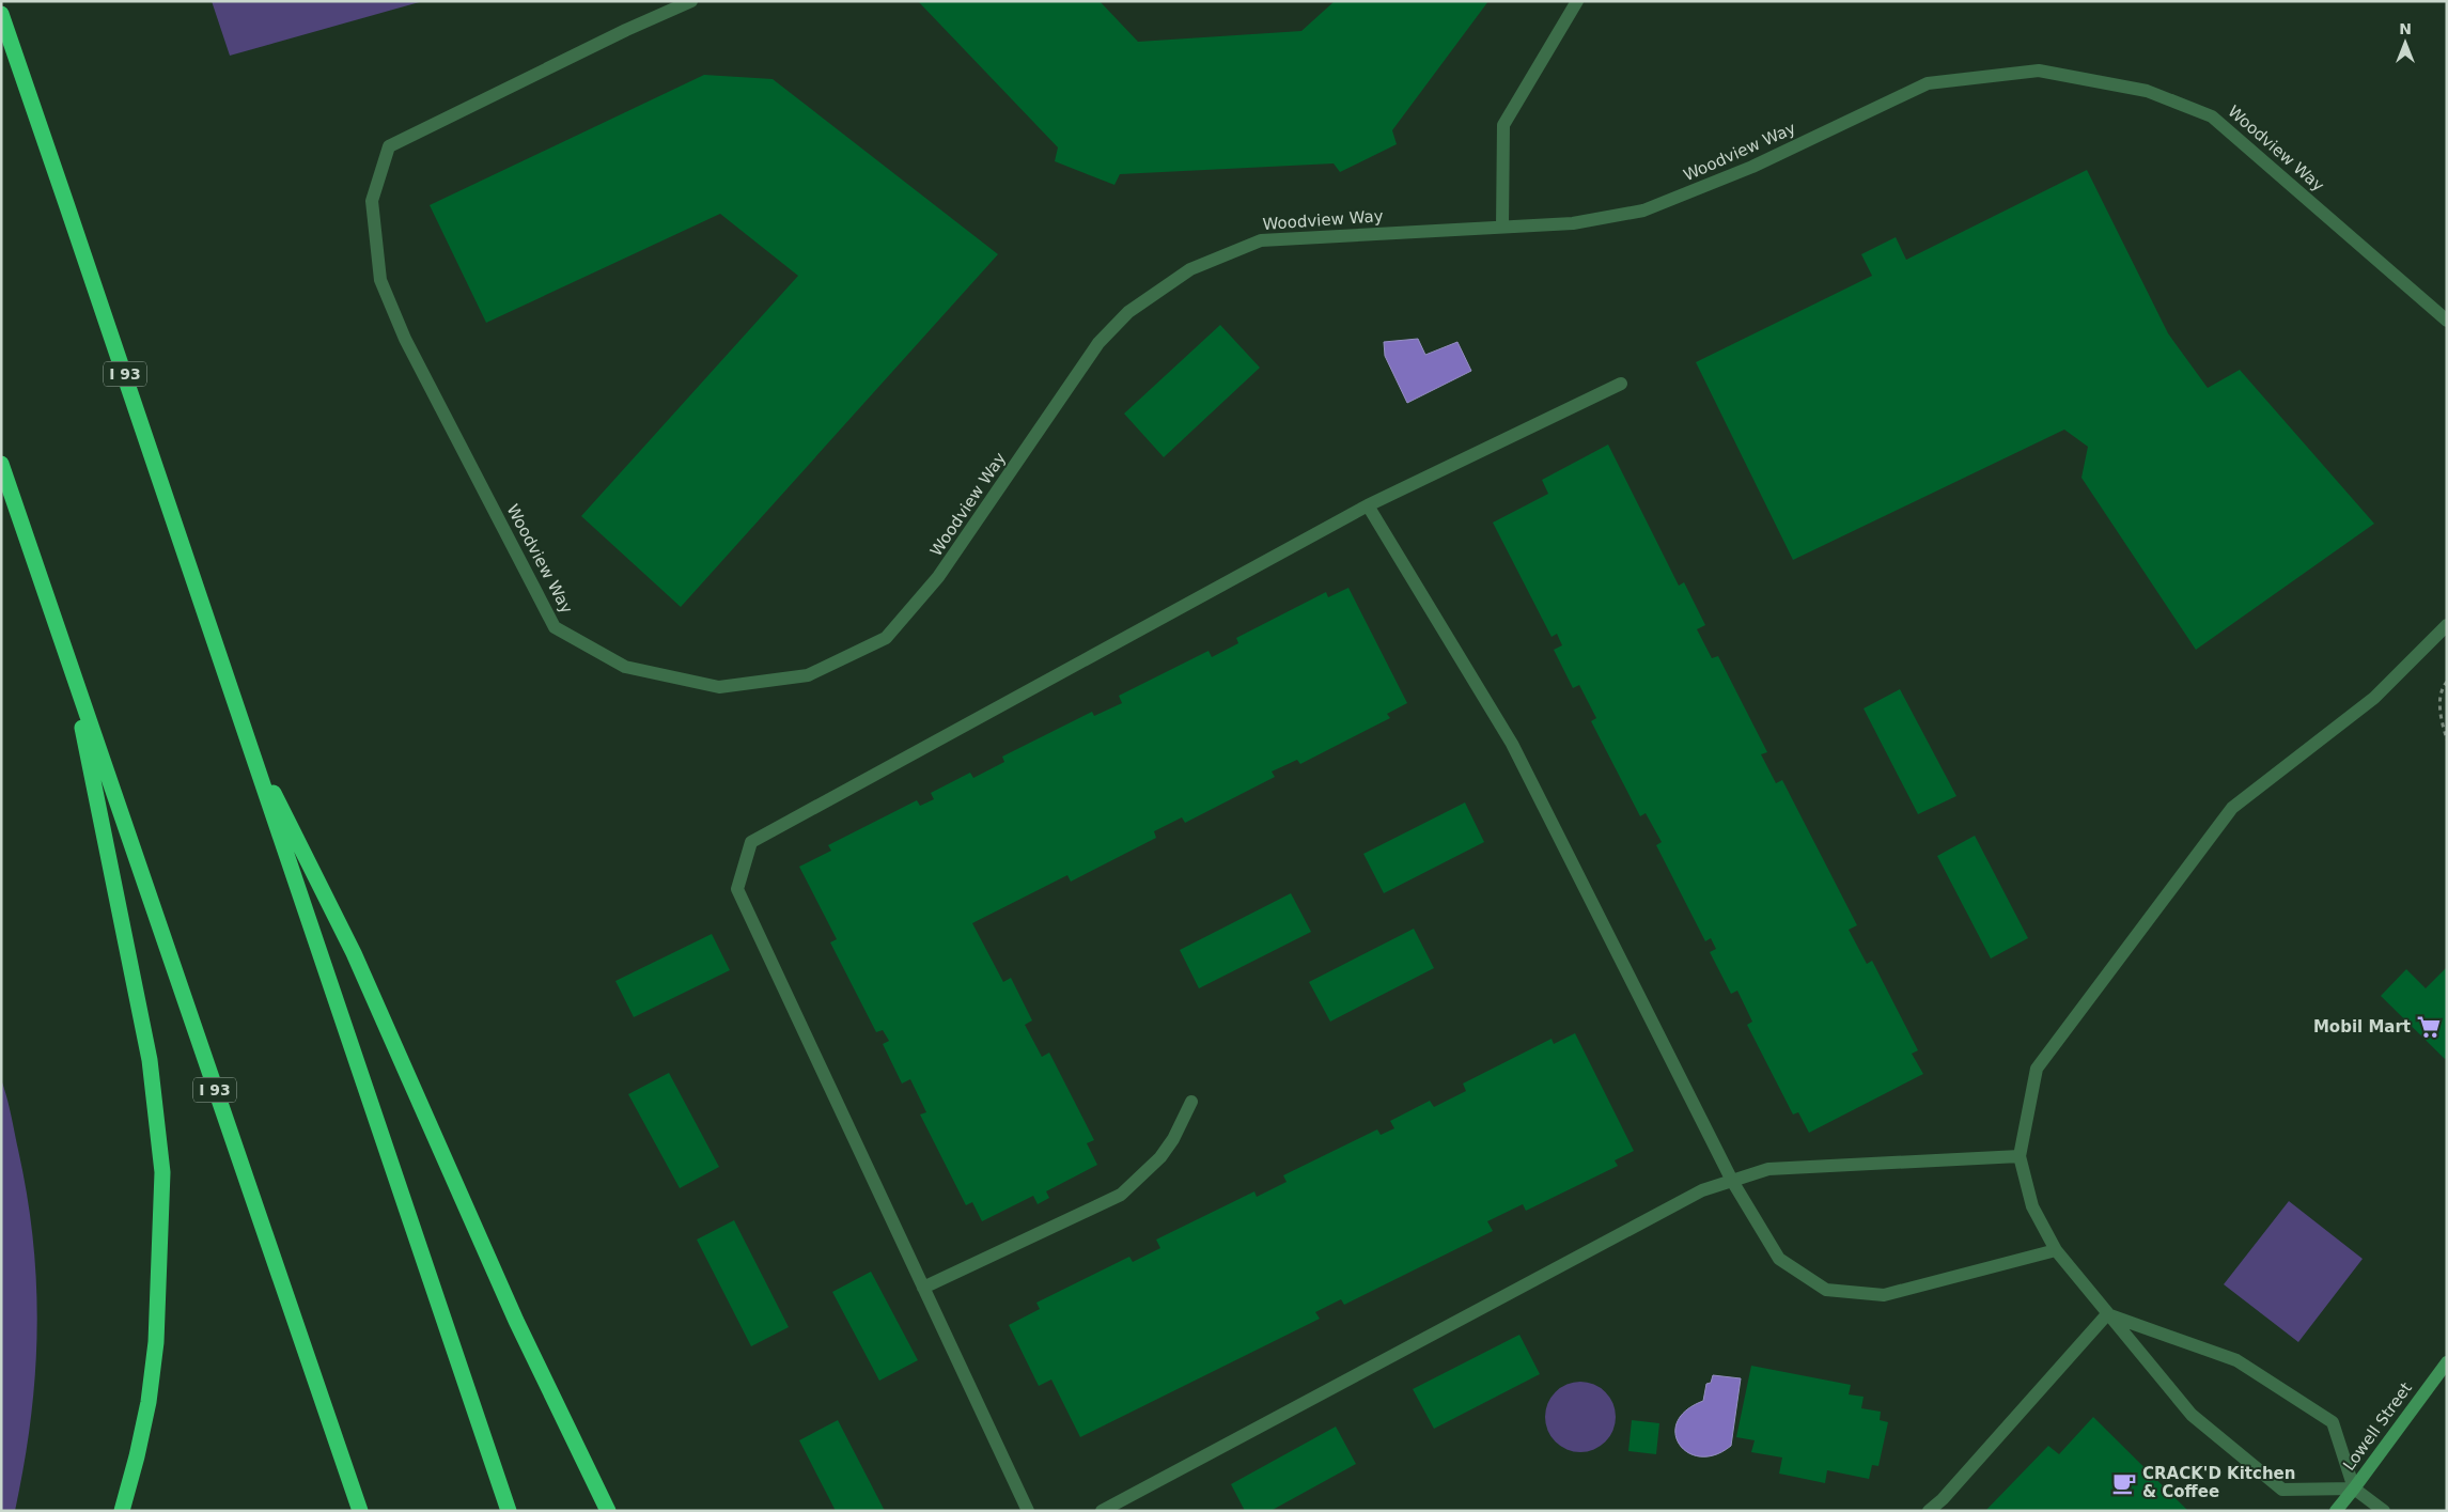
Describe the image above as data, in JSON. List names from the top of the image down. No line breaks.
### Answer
{"streets":{"highway":["I 93"],"main road":["Lowell Street"],"lane":["Woodview Way"]},"places":{"supermarket":["Mobil Mart"],"cafe":["CRACK'D Kitchen & Coffee"]},"north":"top"}
